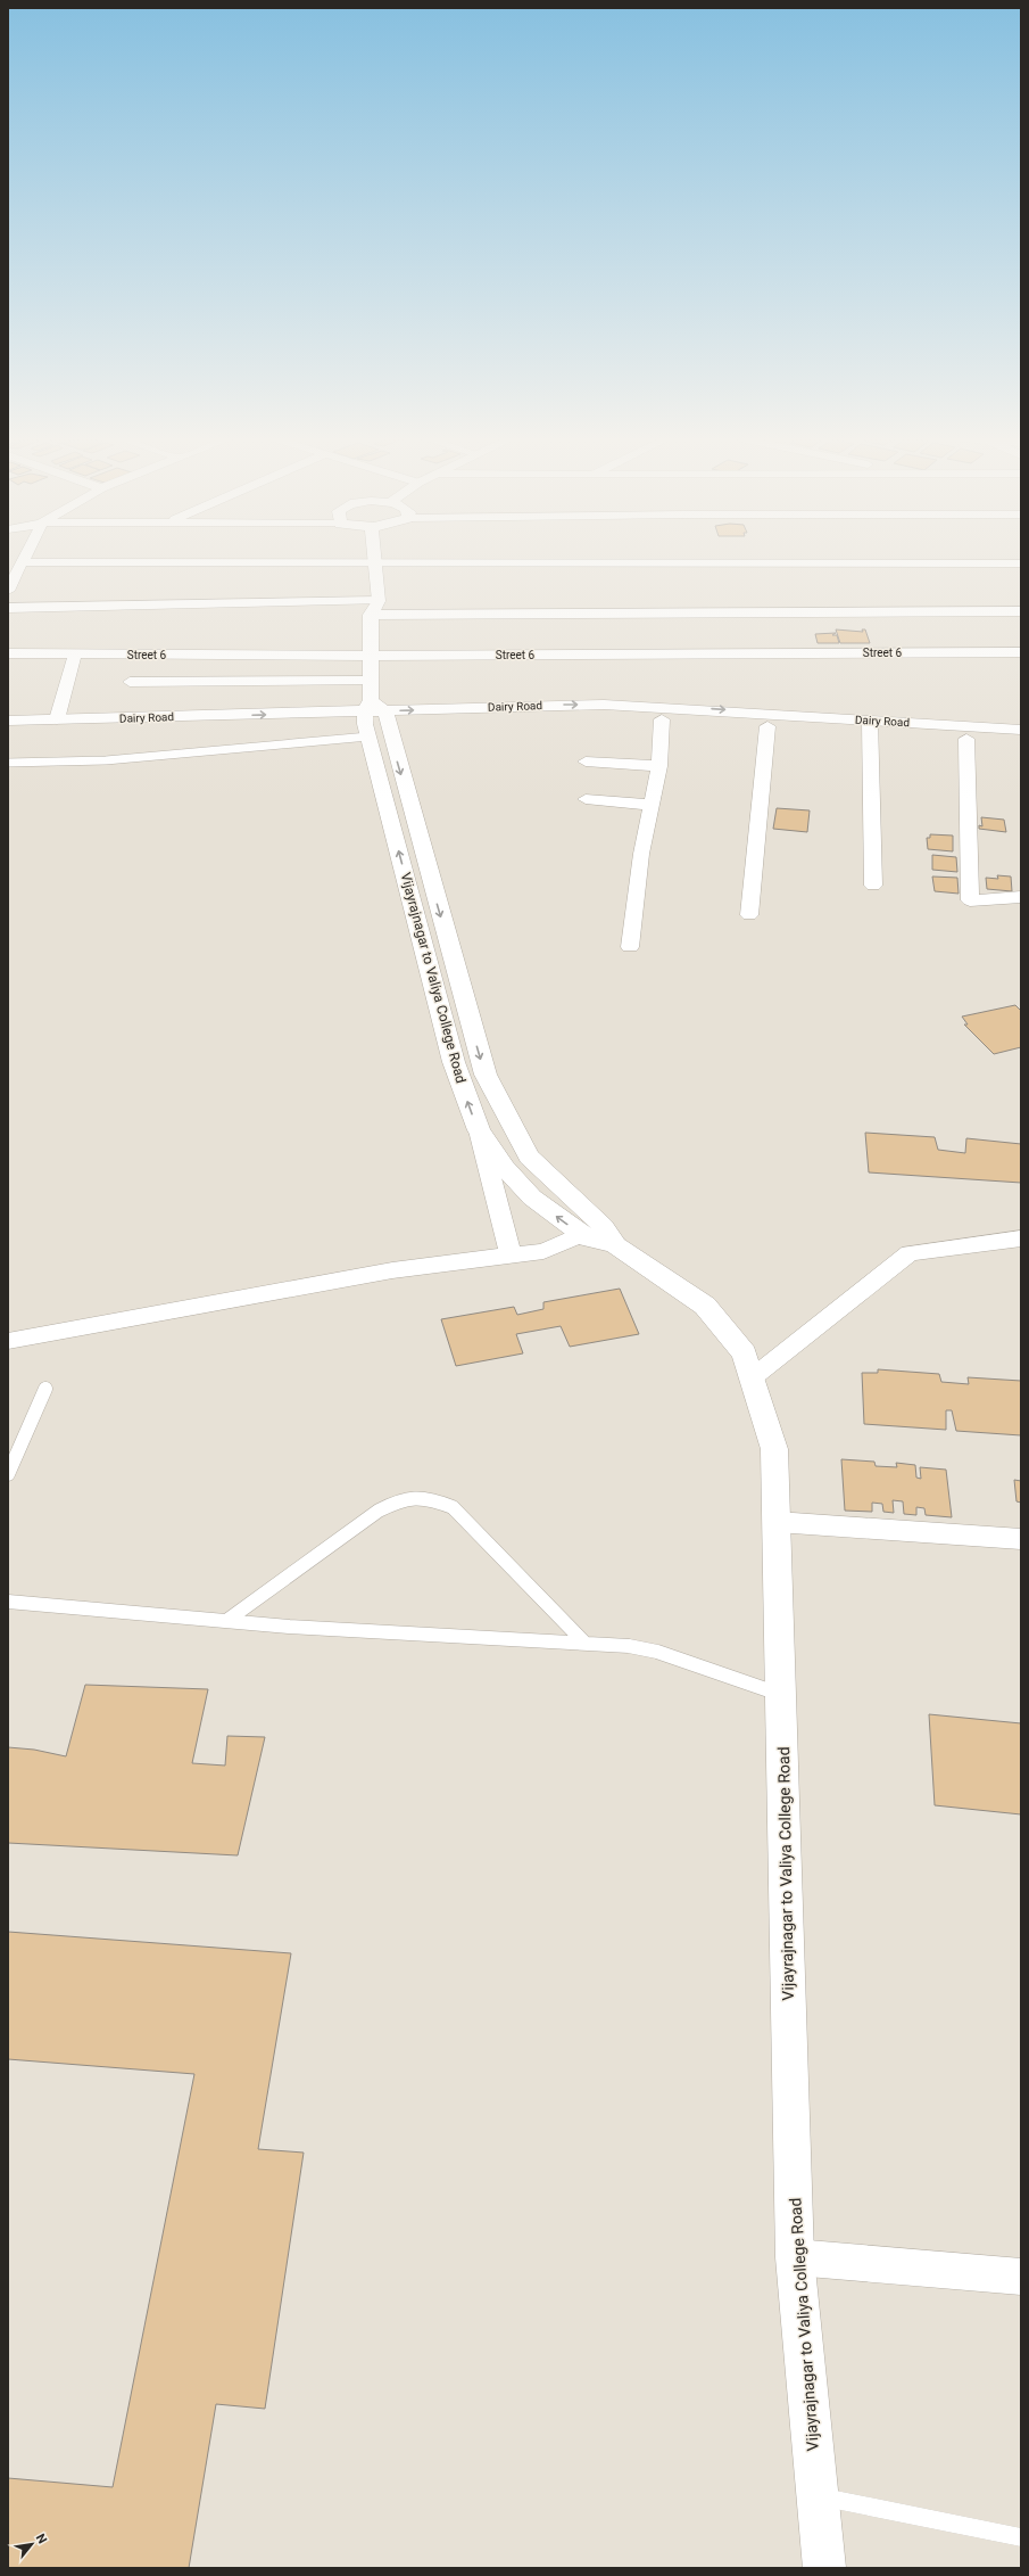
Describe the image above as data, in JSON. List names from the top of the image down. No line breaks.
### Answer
{"streets":{"street":["Street 6","Dairy Road","Vijayrajnagar to Valiya College Road"]},"crossings":[["Street 6","Vijayrajnagar to Valiya College Road"],["Dairy Road","Vijayrajnagar to Valiya College Road"]],"north":"top right"}
